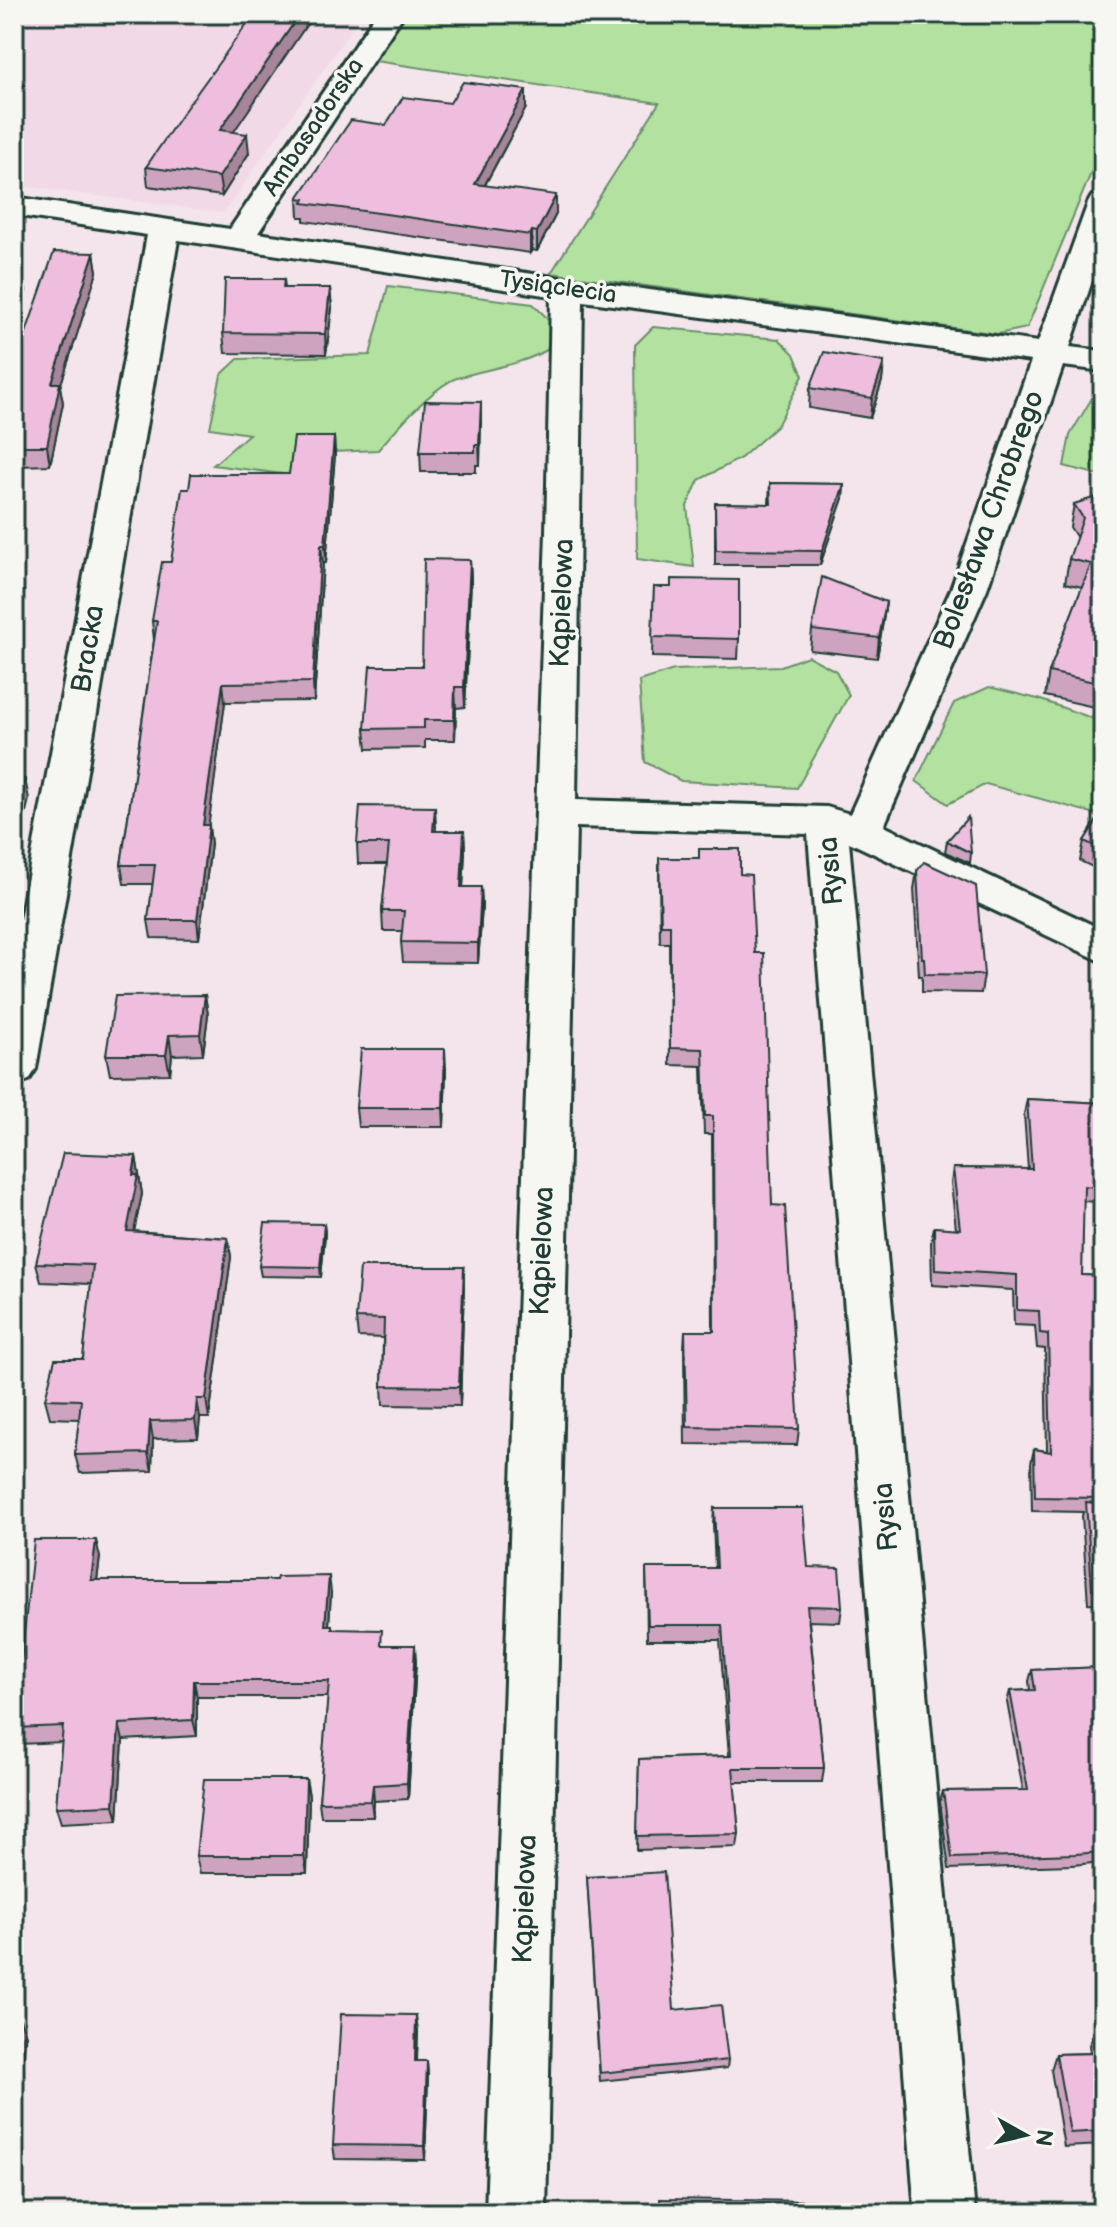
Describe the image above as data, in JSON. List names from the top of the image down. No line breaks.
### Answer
{"streets":{"street":["Ambasadorska","Tysiąclecia","Bolesława Chrobrego","Kąpielowa","Bracka","Rysia"]},"crossings":[["Ambasadorska","Tysiąclecia"],["Tysiąclecia","Bolesława Chrobrego"],["Tysiąclecia","Kąpielowa"],["Tysiąclecia","Bracka"],["Bolesława Chrobrego","Rysia"]],"north":"right"}
